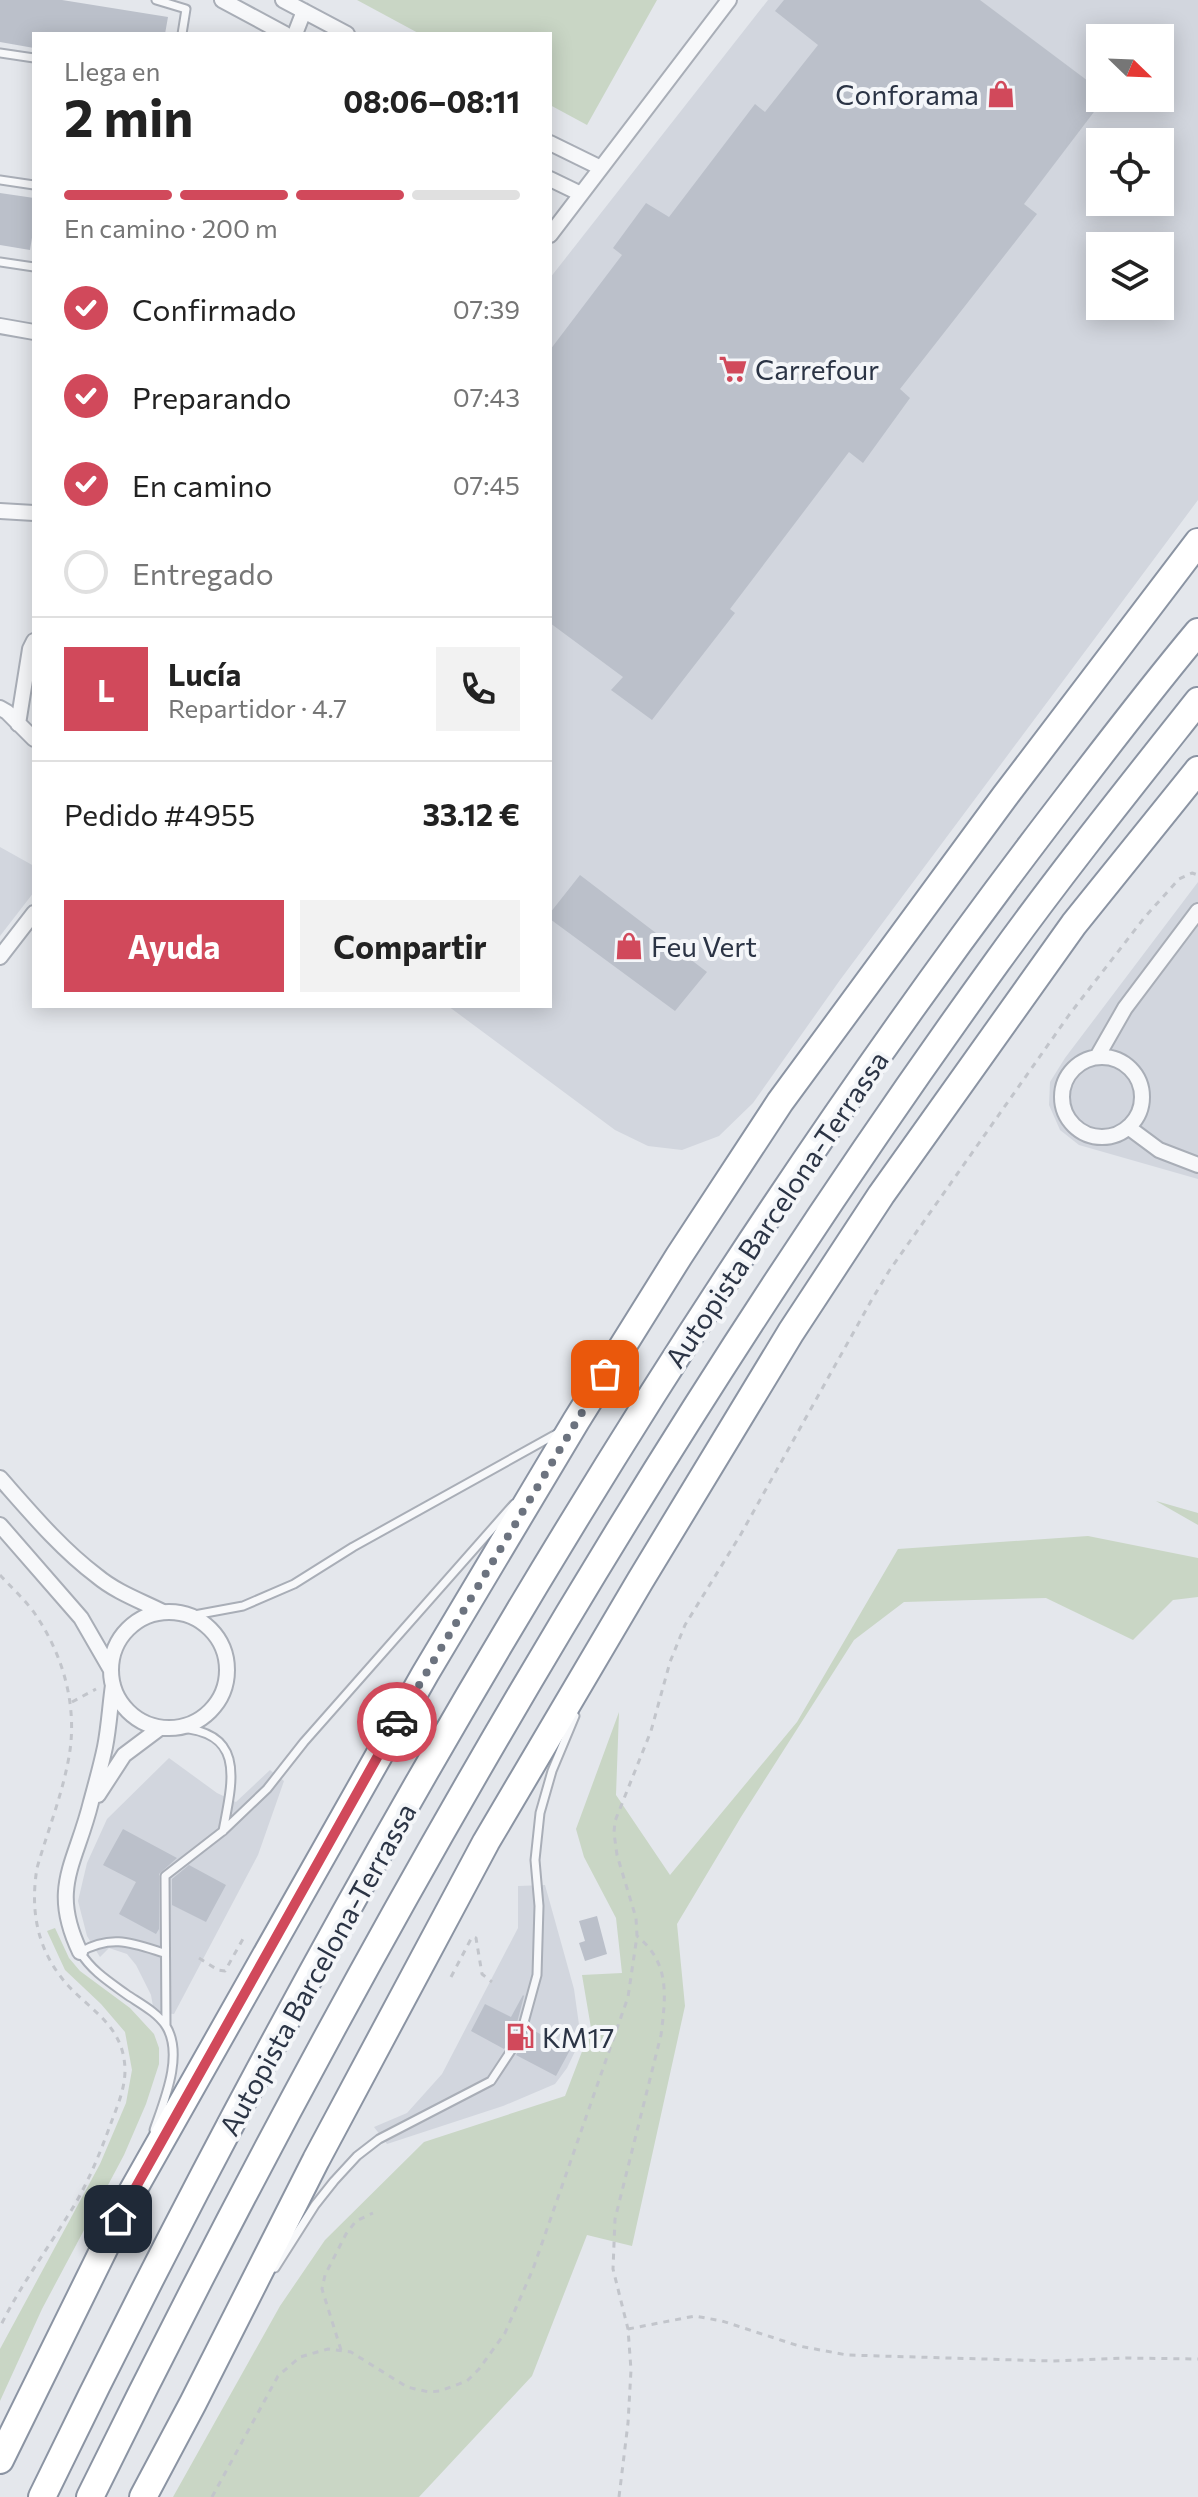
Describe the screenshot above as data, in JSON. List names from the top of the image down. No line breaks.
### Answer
{"streets":{"highway":["Autopista Barcelona-Terrassa"]},"places":{"shop":["Conforama","Feu Vert"],"supermarket":["Carrefour"],"fuel station":["KM17"]},"north":"bottom right","page":{"heading":["2 min","Llega en","08:06–08:11"],"panel":["Lucía","Repartidor · 4.7","Pedido #4955","33.12 €"],"bar":"En camino · 200 m","list":[["Confirmado","07:39"],["Preparando","07:43"],["En camino","07:45"],"Entregado"],"round":"L","buttons":["Ayuda","Compartir"]}}
